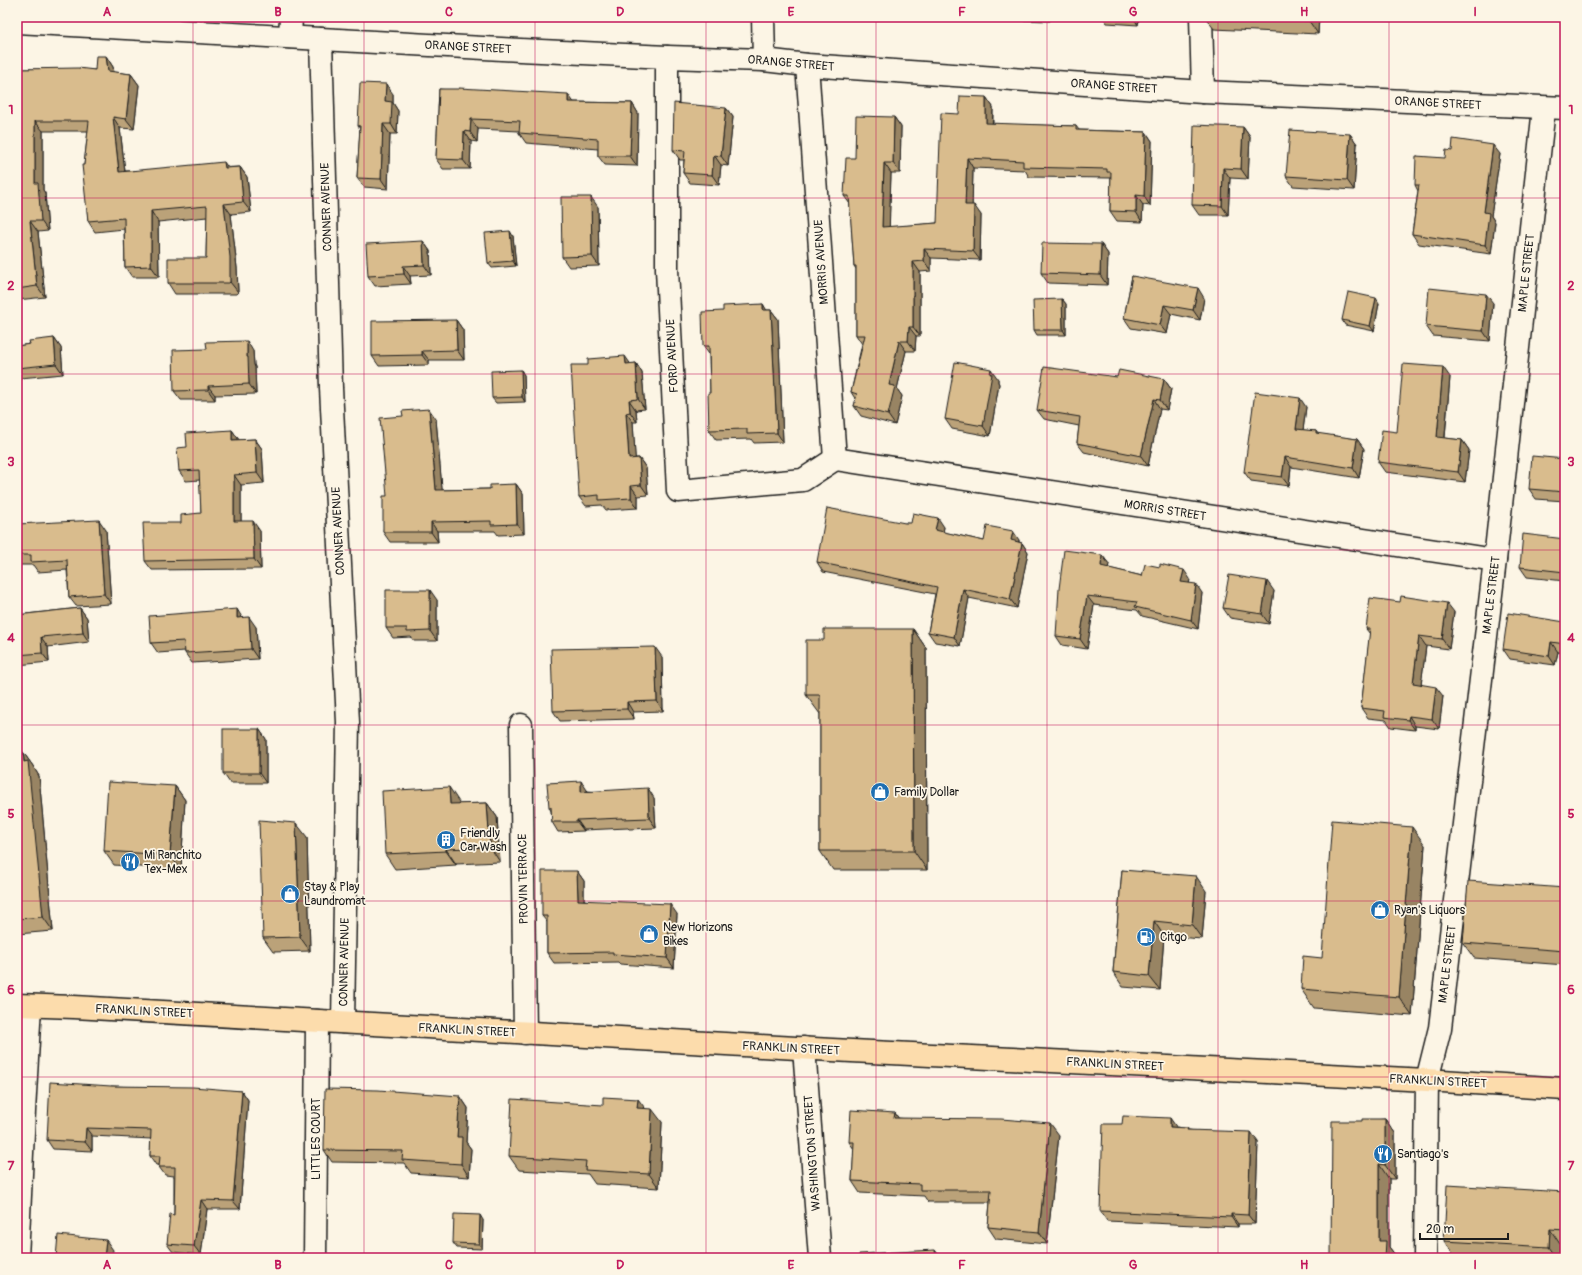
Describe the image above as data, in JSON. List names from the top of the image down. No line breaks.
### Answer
{"streets":{"main road":["FRANKLIN STREET"],"street":["ORANGE STREET","CONNER AVENUE","MORRIS AVENUE","MAPLE STREET","FORD AVENUE","MORRIS STREET","PROVIN TERRACE","LITTLES COURT","WASHINGTON STREET"]},"crossings":[["ORANGE STREET","CONNER AVENUE"],["ORANGE STREET","MORRIS AVENUE"],["ORANGE STREET","MAPLE STREET"],["ORANGE STREET","FORD AVENUE"],["CONNER AVENUE","FRANKLIN STREET"],["MORRIS AVENUE","FORD AVENUE"],["MORRIS AVENUE","MORRIS STREET"],["MAPLE STREET","MORRIS STREET"],["MAPLE STREET","FRANKLIN STREET"],["FORD AVENUE","MORRIS STREET"],["PROVIN TERRACE","FRANKLIN STREET"],["FRANKLIN STREET","LITTLES COURT"],["FRANKLIN STREET","WASHINGTON STREET"]],"places":{"shop":["Family Dollar","Stay & Play Laundromat","Ryan's Liquors","New Horizons Bikes"],"building":["Friendly Car Wash"],"restaurant":["Mi Ranchito Tex-Mex","Santiago's"],"fuel station":["Citgo"]},"scale_bar":"20 m","grid":{"columns":["A","B","C","D","E","F","G","H","I"],"rows":["1","2","3","4","5","6","7"]}}
